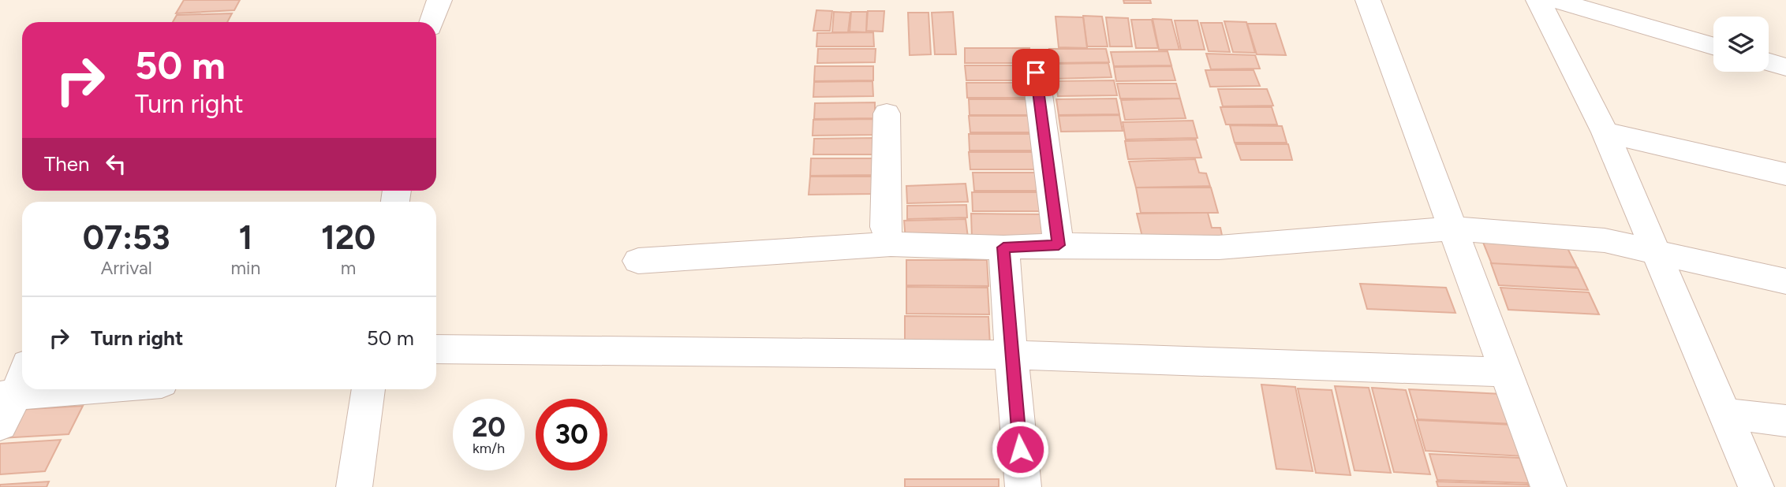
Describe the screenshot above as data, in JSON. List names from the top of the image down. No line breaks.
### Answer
{"page":{"turn":["50 m","Turn right"],"then":"Then","eta":["07:53","Arrival","1","min","120","m"],"list":[{"name":"Turn right","value":"50 m"}],"speed":"20 km/h","limit":"30"}}
